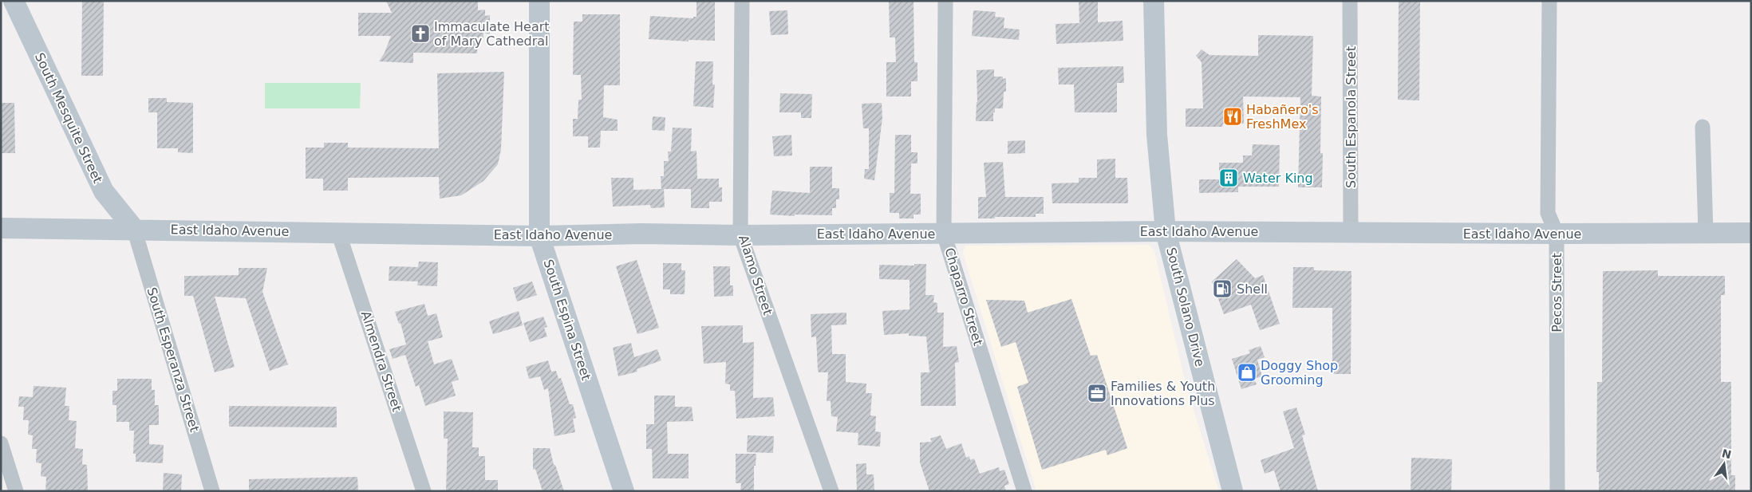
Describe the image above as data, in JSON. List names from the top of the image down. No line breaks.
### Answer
{"streets":{"street":["South Espanola Street","South Mesquite Street","East Idaho Avenue","Alamo Street","Pecos Street","Chaparro Street","South Solano Drive","South Espina Street","South Esperanza Street","Almendra Street"]},"crossings":[["South Espanola Street","East Idaho Avenue"],["South Mesquite Street","East Idaho Avenue"],["South Mesquite Street","South Esperanza Street"],["East Idaho Avenue","Alamo Street"],["East Idaho Avenue","Pecos Street"],["East Idaho Avenue","Chaparro Street"],["East Idaho Avenue","South Solano Drive"],["East Idaho Avenue","South Espina Street"],["East Idaho Avenue","South Esperanza Street"],["East Idaho Avenue","Almendra Street"]],"places":{"church":["Immaculate Heart of Mary Cathedral"],"restaurant":["Habañero's FreshMex"],"building":["Water King"],"fuel station":["Shell"],"shop":["Doggy Shop Grooming"],"office":["Families & Youth Innovations Plus"]},"north":"top"}
